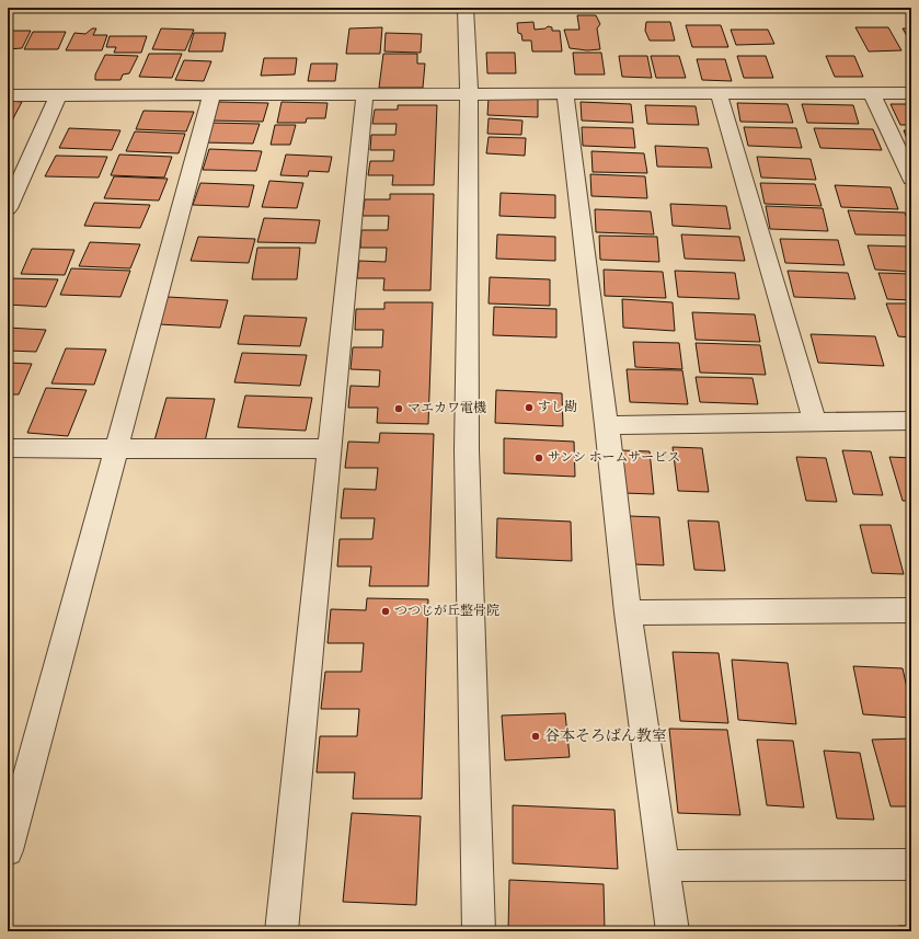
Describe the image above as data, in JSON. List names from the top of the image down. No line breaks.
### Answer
{"places":["すし勘","マエカワ電機","サンシ ホームサービス","つつじが丘整骨院","谷本そろばん教室"]}
